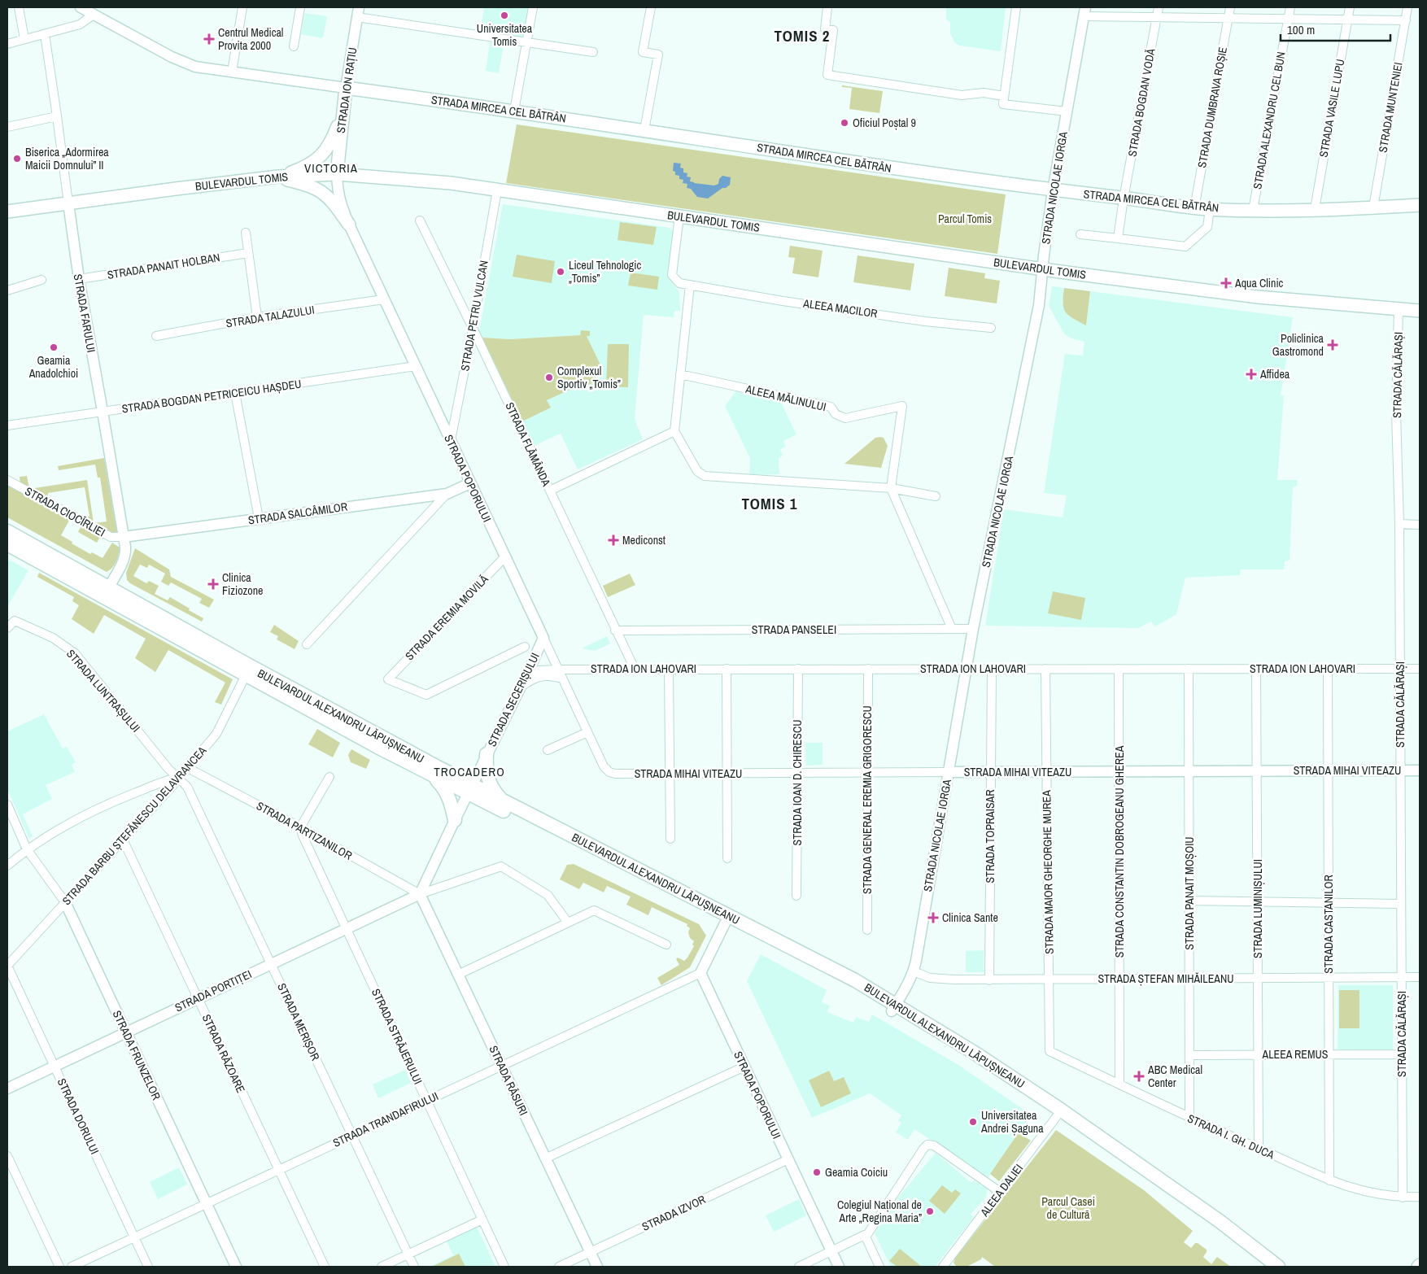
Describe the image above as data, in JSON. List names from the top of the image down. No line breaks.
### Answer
{"streets":{"main road":["STRADA ION RAȚIU","STRADA MIRCEA CEL BĂTRÂN","BULEVARDUL TOMIS","BULEVARDUL ALEXANDRU LĂPUȘNEANU"],"street":["STRADA BOGDAN VODĂ","STRADA DUMBRAVA ROȘIE","STRADA MUNTENIEI","STRADA VASILE LUPU","STRADA ALEXANDRU CEL BUN","STRADA NICOLAE IORGA","STRADA PANAIT HOLBAN","ALEEA MACILOR","STRADA FARULUI","STRADA PETRU VULCAN","STRADA TALAZULUI","STRADA CĂLĂRAȘI","STRADA BOGDAN PETRICEICU HAȘDEU","ALEEA MĂLINULUI","STRADA FLĂMÂNDA","STRADA POPORULUI","STRADA CIOCÎRLIEI","STRADA SALCÂMILOR","STRADA EREMIA MOVILĂ","STRADA PANSELEI","STRADA ION LAHOVARI","STRADA LUNTRAȘULUI","STRADA SECERIȘULUI","STRADA MIHAI VITEAZU","STRADA IOAN D. CHIRESCU","STRADA GENERAL EREMIA GRIGORESCU","STRADA BARBU ȘTEFĂNESCU DELAVRANCEA","STRADA PARTIZANILOR","STRADA TOPRAISAR","STRADA CONSTANTIN DOBROGEANU GHEREA","STRADA MAIOR GHEORGHE MUREA","STRADA PANAIT MOȘOIU","STRADA LUMINIȘULUI","STRADA CASTANILOR","STRADA ȘTEFAN MIHĂILEANU","STRADA PORTIȚEI","STRADA MERIȘOR","STRADA STRĂJERULUI","STRADA RĂZOARE","ALEEA REMUS","STRADA FRUNZELOR","STRADA RĂSURI","STRADA DORULUI","STRADA TRANDAFIRULUI","STRADA I. GH. DUCA","ALEEA DALIEI","STRADA IZVOR"]},"crossings":[["STRADA ION RAȚIU","STRADA MIRCEA CEL BĂTRÂN"],["STRADA ION RAȚIU","BULEVARDUL TOMIS"],["STRADA ION RAȚIU","STRADA POPORULUI"],["STRADA BOGDAN VODĂ","STRADA MIRCEA CEL BĂTRÂN"],["STRADA DUMBRAVA ROȘIE","STRADA MIRCEA CEL BĂTRÂN"],["STRADA MUNTENIEI","STRADA MIRCEA CEL BĂTRÂN"],["STRADA VASILE LUPU","STRADA MIRCEA CEL BĂTRÂN"],["STRADA MIRCEA CEL BĂTRÂN","STRADA ALEXANDRU CEL BUN"],["STRADA MIRCEA CEL BĂTRÂN","STRADA NICOLAE IORGA"],["BULEVARDUL TOMIS","STRADA NICOLAE IORGA"],["BULEVARDUL TOMIS","STRADA FARULUI"],["BULEVARDUL TOMIS","STRADA PETRU VULCAN"],["BULEVARDUL TOMIS","STRADA CĂLĂRAȘI"],["BULEVARDUL TOMIS","STRADA POPORULUI"],["STRADA NICOLAE IORGA","STRADA PANSELEI"],["STRADA NICOLAE IORGA","STRADA ION LAHOVARI"],["STRADA NICOLAE IORGA","BULEVARDUL ALEXANDRU LĂPUȘNEANU"],["STRADA NICOLAE IORGA","STRADA MIHAI VITEAZU"],["STRADA NICOLAE IORGA","STRADA ȘTEFAN MIHĂILEANU"],["STRADA PANAIT HOLBAN","STRADA FARULUI"],["STRADA FARULUI","STRADA BOGDAN PETRICEICU HAȘDEU"],["STRADA FARULUI","STRADA CIOCÎRLIEI"],["STRADA FARULUI","STRADA SALCÂMILOR"],["STRADA FARULUI","BULEVARDUL ALEXANDRU LĂPUȘNEANU"],["STRADA PETRU VULCAN","STRADA FLĂMÂNDA"],["STRADA PETRU VULCAN","STRADA POPORULUI"],["STRADA TALAZULUI","STRADA POPORULUI"],["STRADA CĂLĂRAȘI","STRADA ION LAHOVARI"],["STRADA CĂLĂRAȘI","STRADA MIHAI VITEAZU"],["STRADA CĂLĂRAȘI","STRADA ȘTEFAN MIHĂILEANU"],["STRADA CĂLĂRAȘI","ALEEA REMUS"],["STRADA CĂLĂRAȘI","STRADA I. GH. DUCA"],["STRADA BOGDAN PETRICEICU HAȘDEU","STRADA POPORULUI"],["STRADA FLĂMÂNDA","STRADA PANSELEI"],["STRADA FLĂMÂNDA","STRADA ION LAHOVARI"],["STRADA POPORULUI","STRADA SALCÂMILOR"],["STRADA POPORULUI","STRADA EREMIA MOVILĂ"],["STRADA POPORULUI","STRADA ION LAHOVARI"],["STRADA POPORULUI","STRADA SECERIȘULUI"],["STRADA POPORULUI","STRADA MIHAI VITEAZU"],["STRADA POPORULUI","STRADA TRANDAFIRULUI"],["STRADA POPORULUI","STRADA IZVOR"],["STRADA CIOCÎRLIEI","STRADA SALCÂMILOR"],["STRADA ION LAHOVARI","STRADA SECERIȘULUI"],["STRADA ION LAHOVARI","STRADA IOAN D. CHIRESCU"],["STRADA ION LAHOVARI","STRADA GENERAL EREMIA GRIGORESCU"],["STRADA ION LAHOVARI","STRADA TOPRAISAR"],["STRADA ION LAHOVARI","STRADA CONSTANTIN DOBROGEANU GHEREA"],["STRADA ION LAHOVARI","STRADA MAIOR GHEORGHE MUREA"],["STRADA ION LAHOVARI","STRADA PANAIT MOȘOIU"],["STRADA ION LAHOVARI","STRADA LUMINIȘULUI"],["STRADA ION LAHOVARI","STRADA CASTANILOR"],["STRADA LUNTRAȘULUI","STRADA BARBU ȘTEFĂNESCU DELAVRANCEA"],["STRADA LUNTRAȘULUI","STRADA MERIȘOR"],["STRADA SECERIȘULUI","BULEVARDUL ALEXANDRU LĂPUȘNEANU"],["STRADA SECERIȘULUI","STRADA PARTIZANILOR"],["STRADA SECERIȘULUI","STRADA PORTIȚEI"],["STRADA SECERIȘULUI","STRADA RĂSURI"],["BULEVARDUL ALEXANDRU LĂPUȘNEANU","STRADA BARBU ȘTEFĂNESCU DELAVRANCEA"],["BULEVARDUL ALEXANDRU LĂPUȘNEANU","ALEEA DALIEI"],["STRADA MIHAI VITEAZU","STRADA IOAN D. CHIRESCU"],["STRADA MIHAI VITEAZU","STRADA GENERAL EREMIA GRIGORESCU"],["STRADA MIHAI VITEAZU","STRADA TOPRAISAR"],["STRADA MIHAI VITEAZU","STRADA CONSTANTIN DOBROGEANU GHEREA"],["STRADA MIHAI VITEAZU","STRADA MAIOR GHEORGHE MUREA"],["STRADA MIHAI VITEAZU","STRADA PANAIT MOȘOIU"],["STRADA MIHAI VITEAZU","STRADA LUMINIȘULUI"],["STRADA MIHAI VITEAZU","STRADA CASTANILOR"],["STRADA BARBU ȘTEFĂNESCU DELAVRANCEA","STRADA PARTIZANILOR"],["STRADA BARBU ȘTEFĂNESCU DELAVRANCEA","STRADA MERIȘOR"],["STRADA BARBU ȘTEFĂNESCU DELAVRANCEA","STRADA RĂZOARE"],["STRADA BARBU ȘTEFĂNESCU DELAVRANCEA","STRADA FRUNZELOR"],["STRADA BARBU ȘTEFĂNESCU DELAVRANCEA","STRADA DORULUI"],["STRADA PARTIZANILOR","STRADA PORTIȚEI"],["STRADA PARTIZANILOR","STRADA STRĂJERULUI"],["STRADA PARTIZANILOR","STRADA RĂSURI"],["STRADA TOPRAISAR","STRADA ȘTEFAN MIHĂILEANU"],["STRADA CONSTANTIN DOBROGEANU GHEREA","STRADA ȘTEFAN MIHĂILEANU"],["STRADA CONSTANTIN DOBROGEANU GHEREA","STRADA I. GH. DUCA"],["STRADA MAIOR GHEORGHE MUREA","STRADA ȘTEFAN MIHĂILEANU"],["STRADA MAIOR GHEORGHE MUREA","STRADA I. GH. DUCA"],["STRADA PANAIT MOȘOIU","STRADA ȘTEFAN MIHĂILEANU"],["STRADA PANAIT MOȘOIU","ALEEA REMUS"],["STRADA PANAIT MOȘOIU","STRADA I. GH. DUCA"],["STRADA LUMINIȘULUI","STRADA ȘTEFAN MIHĂILEANU"],["STRADA LUMINIȘULUI","ALEEA REMUS"],["STRADA LUMINIȘULUI","STRADA I. GH. DUCA"],["STRADA CASTANILOR","STRADA ȘTEFAN MIHĂILEANU"],["STRADA CASTANILOR","ALEEA REMUS"],["STRADA CASTANILOR","STRADA I. GH. DUCA"],["STRADA PORTIȚEI","STRADA MERIȘOR"],["STRADA PORTIȚEI","STRADA STRĂJERULUI"],["STRADA PORTIȚEI","STRADA RĂZOARE"],["STRADA PORTIȚEI","STRADA FRUNZELOR"],["STRADA PORTIȚEI","STRADA RĂSURI"],["STRADA PORTIȚEI","STRADA DORULUI"],["STRADA MERIȘOR","STRADA TRANDAFIRULUI"],["STRADA STRĂJERULUI","STRADA TRANDAFIRULUI"],["STRADA RĂZOARE","STRADA TRANDAFIRULUI"],["STRADA FRUNZELOR","STRADA TRANDAFIRULUI"],["STRADA RĂSURI","STRADA TRANDAFIRULUI"],["STRADA RĂSURI","STRADA IZVOR"],["STRADA DORULUI","STRADA TRANDAFIRULUI"]],"districts":["TOMIS 2","VICTORIA","TOMIS 1","TROCADERO"],"parks":["Parcul Tomis","Parcul Casei de Cultură"],"places":{"other":["Universitatea Tomis","Oficiul Poștal 9","Biserica „Adormirea Maicii Domnului” II","Liceul Tehnologic „Tomis”","Geamia Anadolchioi","Complexul Sportiv „Tomis”","Universitatea Andrei Șaguna","Geamia Coiciu","Colegiul Național de Arte „Regina Maria”"],"health":["Centrul Medical Provita 2000","Aqua Clinic","Policlinica Gastromond","Affidea","Mediconst","Clinica Fiziozone","Clinica Sante","ABC Medical Center"]},"scale_bar":"100 m"}
